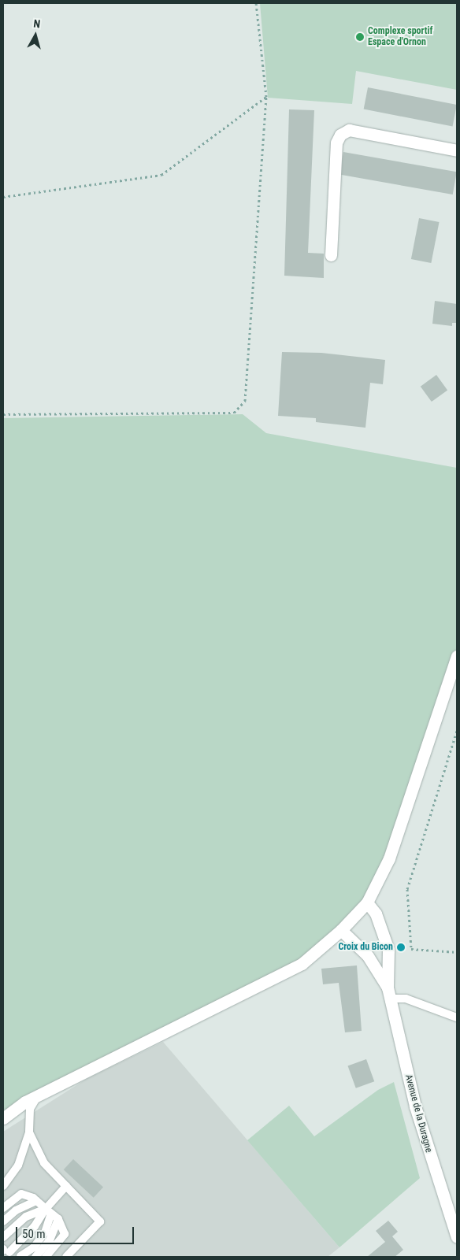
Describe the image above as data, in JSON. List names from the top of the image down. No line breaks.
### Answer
{"streets":{"main road":["Avenue de la Duragne"]},"places":["Complexe sportif Espace d'Ornon","Croix du Bicon"],"scale_bar":"50 m","north":"top"}
